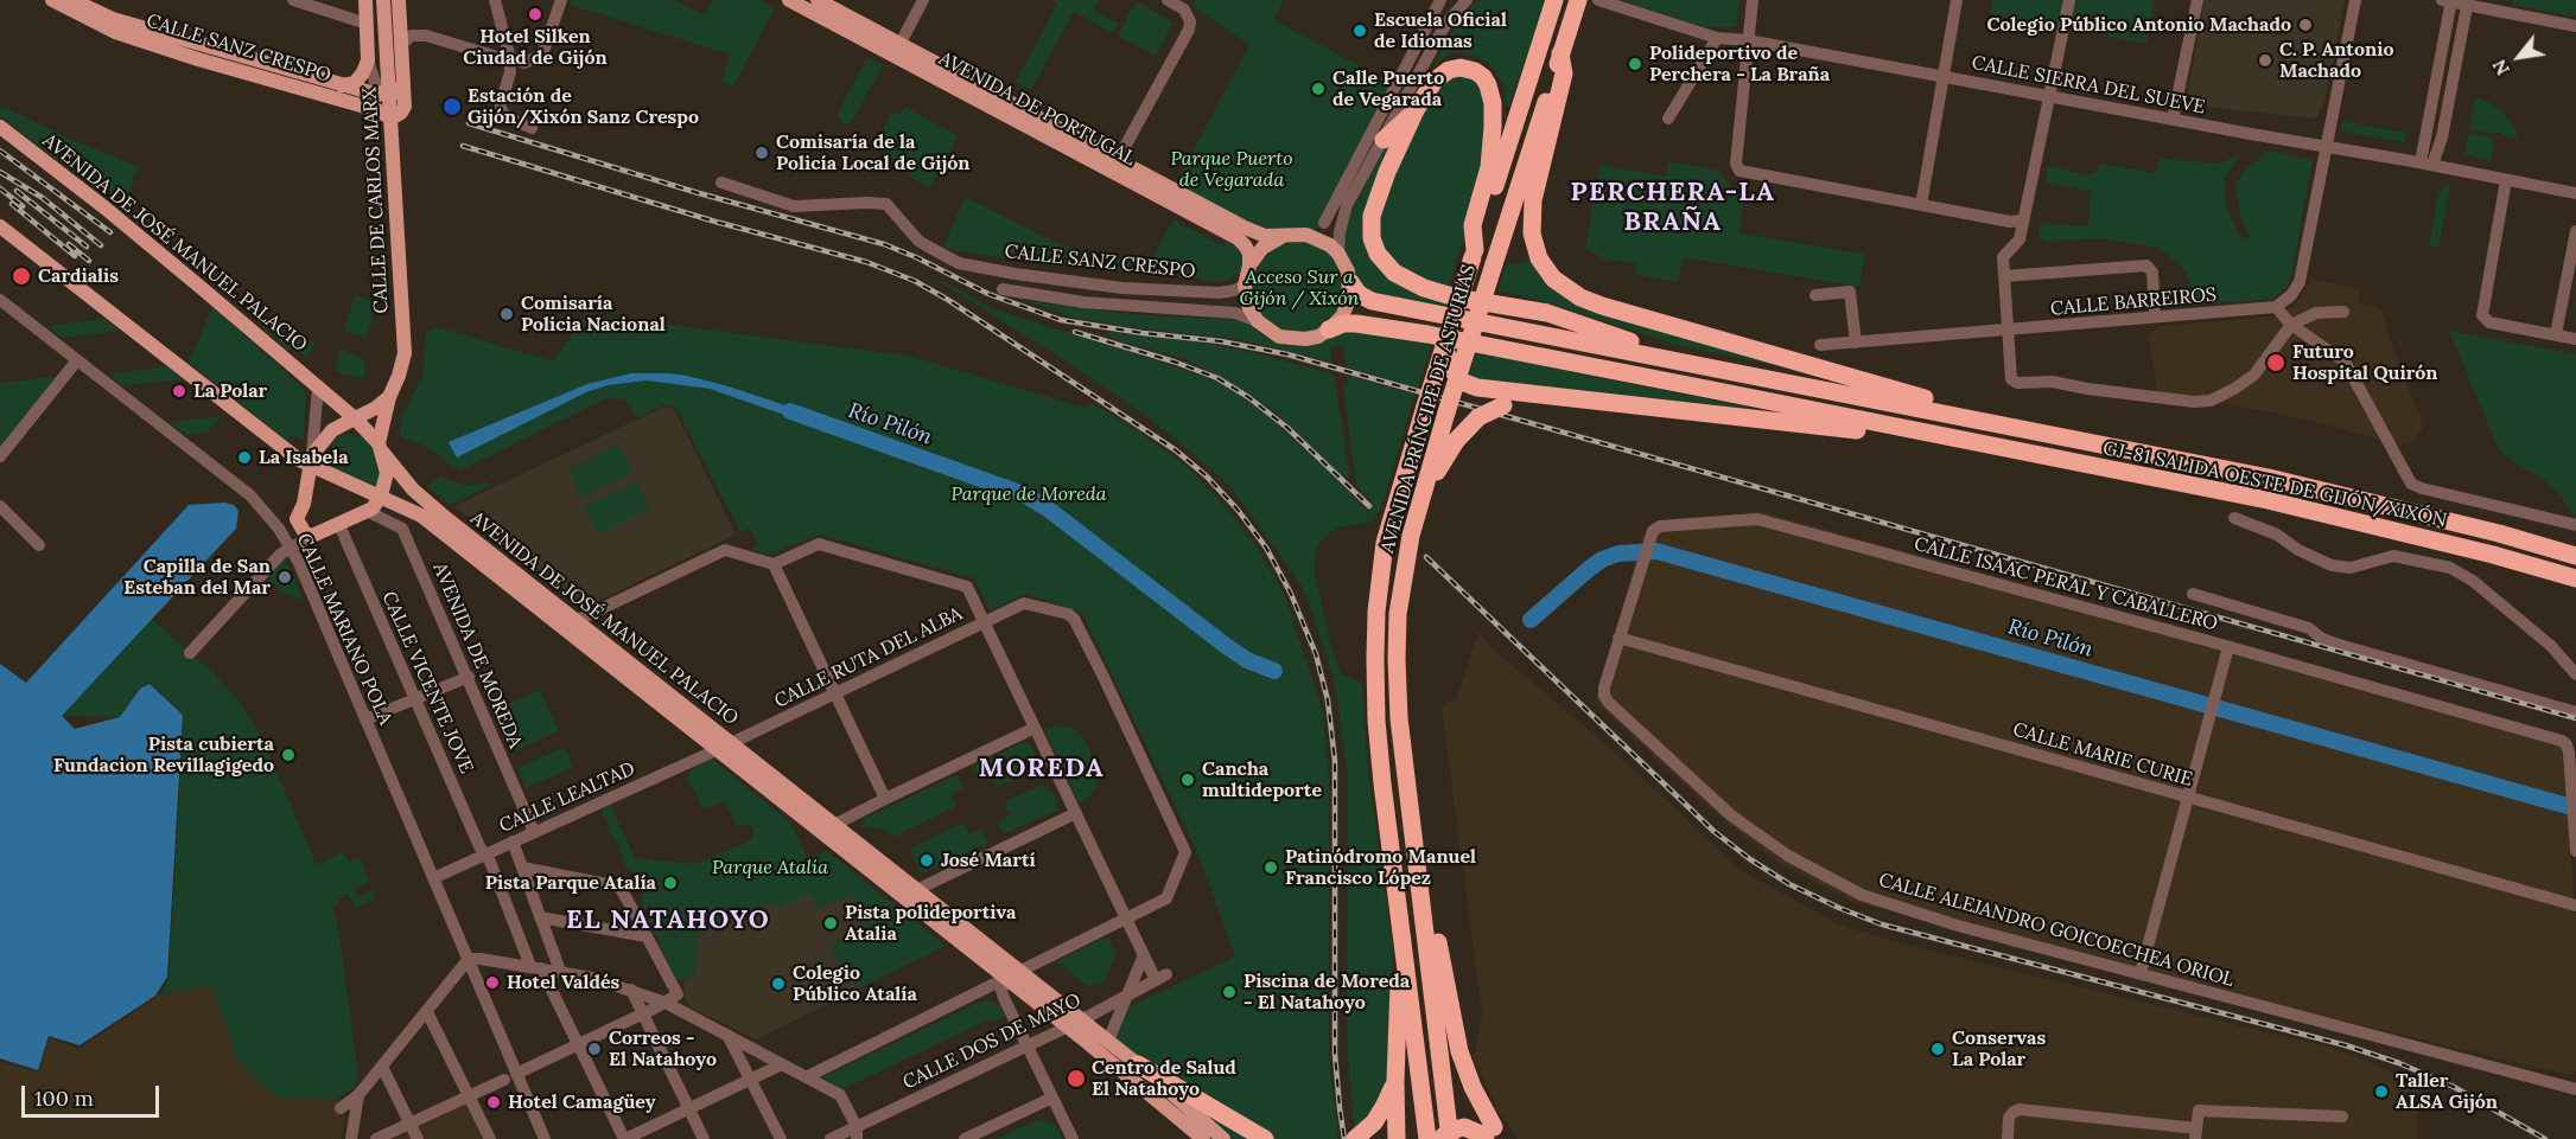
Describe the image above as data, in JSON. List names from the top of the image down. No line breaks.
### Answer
{"streets":{"highway":["AVENIDA PRÍNCIPE DE ASTURIAS","GJ-81 SALIDA OESTE DE GIJÓN/XIXÓN"],"main road":["CALLE SANZ CRESPO","AVENIDA DE PORTUGAL","CALLE DE CARLOS MARX","AVENIDA DE JOSÉ MANUEL PALACIO"],"street":["CALLE SIERRA DEL SUEVE","CALLE BARREIROS","CALLE ISAAC PERAL Y CABALLERO","CALLE MARIANO POLA","AVENIDA DE MOREDA","CALLE RUTA DEL ALBA","CALLE VICENTE JOVE","CALLE MARIE CURIE","CALLE LEALTAD","CALLE ALEJANDRO GOICOECHEA ORIOL","CALLE DOS DE MAYO"]},"crossings":[["CALLE SANZ CRESPO","AVENIDA DE PORTUGAL"],["CALLE DE CARLOS MARX","AVENIDA DE JOSÉ MANUEL PALACIO"],["AVENIDA DE JOSÉ MANUEL PALACIO","CALLE RUTA DEL ALBA"],["AVENIDA DE JOSÉ MANUEL PALACIO","CALLE LEALTAD"],["AVENIDA DE JOSÉ MANUEL PALACIO","CALLE DOS DE MAYO"],["CALLE ISAAC PERAL Y CABALLERO","CALLE MARIE CURIE"],["CALLE ISAAC PERAL Y CABALLERO","CALLE ALEJANDRO GOICOECHEA ORIOL"],["CALLE MARIANO POLA","CALLE LEALTAD"],["AVENIDA DE MOREDA","CALLE LEALTAD"],["CALLE VICENTE JOVE","CALLE LEALTAD"],["CALLE MARIE CURIE","CALLE ALEJANDRO GOICOECHEA ORIOL"]],"districts":["PERCHERA-LA BRAÑA","MOREDA","EL NATAHOYO"],"water":["Río Pilón"],"parks":["Parque Puerto de Vegarada","Acceso Sur a Gijón / Xixón","Parque de Moreda","Parque Atalía"],"places":["Hotel Silken Ciudad de Gijón","Colegio Público Antonio Machado","Escuela Oficial de Idiomas","C. P. Antonio Machado","Polideportivo de Perchera - La Braña","Calle Puerto de Vegarada","Estación de Gijón/Xixón Sanz Crespo","Comisaría de la Policía Local de Gijón","Cardialis","Comisaría Policia Nacional","Futuro Hospital Quirón","La Polar","La Isabela","Capilla de San Esteban del Mar","Pista cubierta Fundacion Revillagigedo","Cancha multideporte","José Martí","Patinódromo Manuel Francisco López","Pista Parque Atalía","Pista polideportiva Atalia","Hotel Valdés","Colegio Público Atalía","Piscina de Moreda - El Natahoyo","Correos - El Natahoyo","Conservas La Polar","Centro de Salud El Natahoyo","Taller ALSA Gijón","Hotel Camagüey"],"scale_bar":"100 m","north":"bottom left"}
